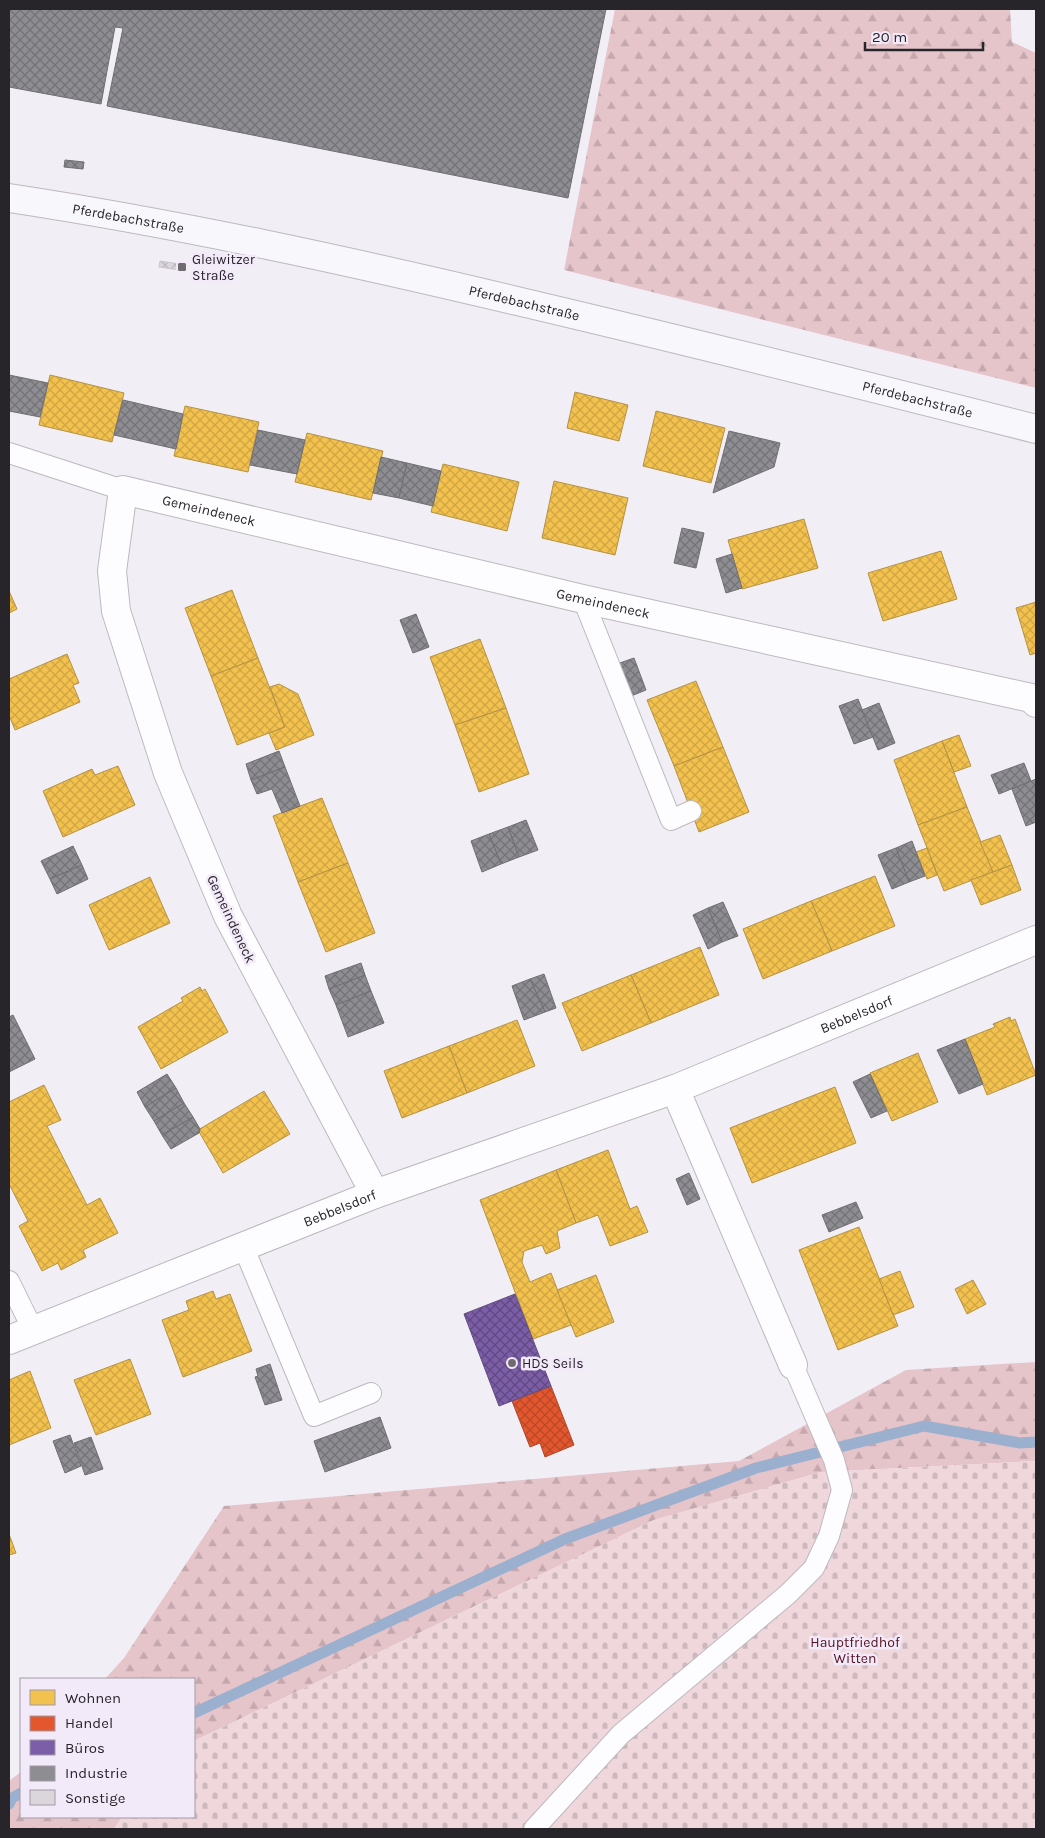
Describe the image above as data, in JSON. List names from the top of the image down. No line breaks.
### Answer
{"streets":{"main road":["Pferdebachstraße"],"street":["Gemeindeneck","Bebbelsdorf"]},"crossings":[["Gemeindeneck","Bebbelsdorf"]],"parks":["Hauptfriedhof Witten"],"places":{"transit":["Gleiwitzer Straße"],"other":["HDS Seils"]},"legend":["Wohnen","Handel","Büros","Industrie","Sonstige"],"scale_bar":"20 m"}
